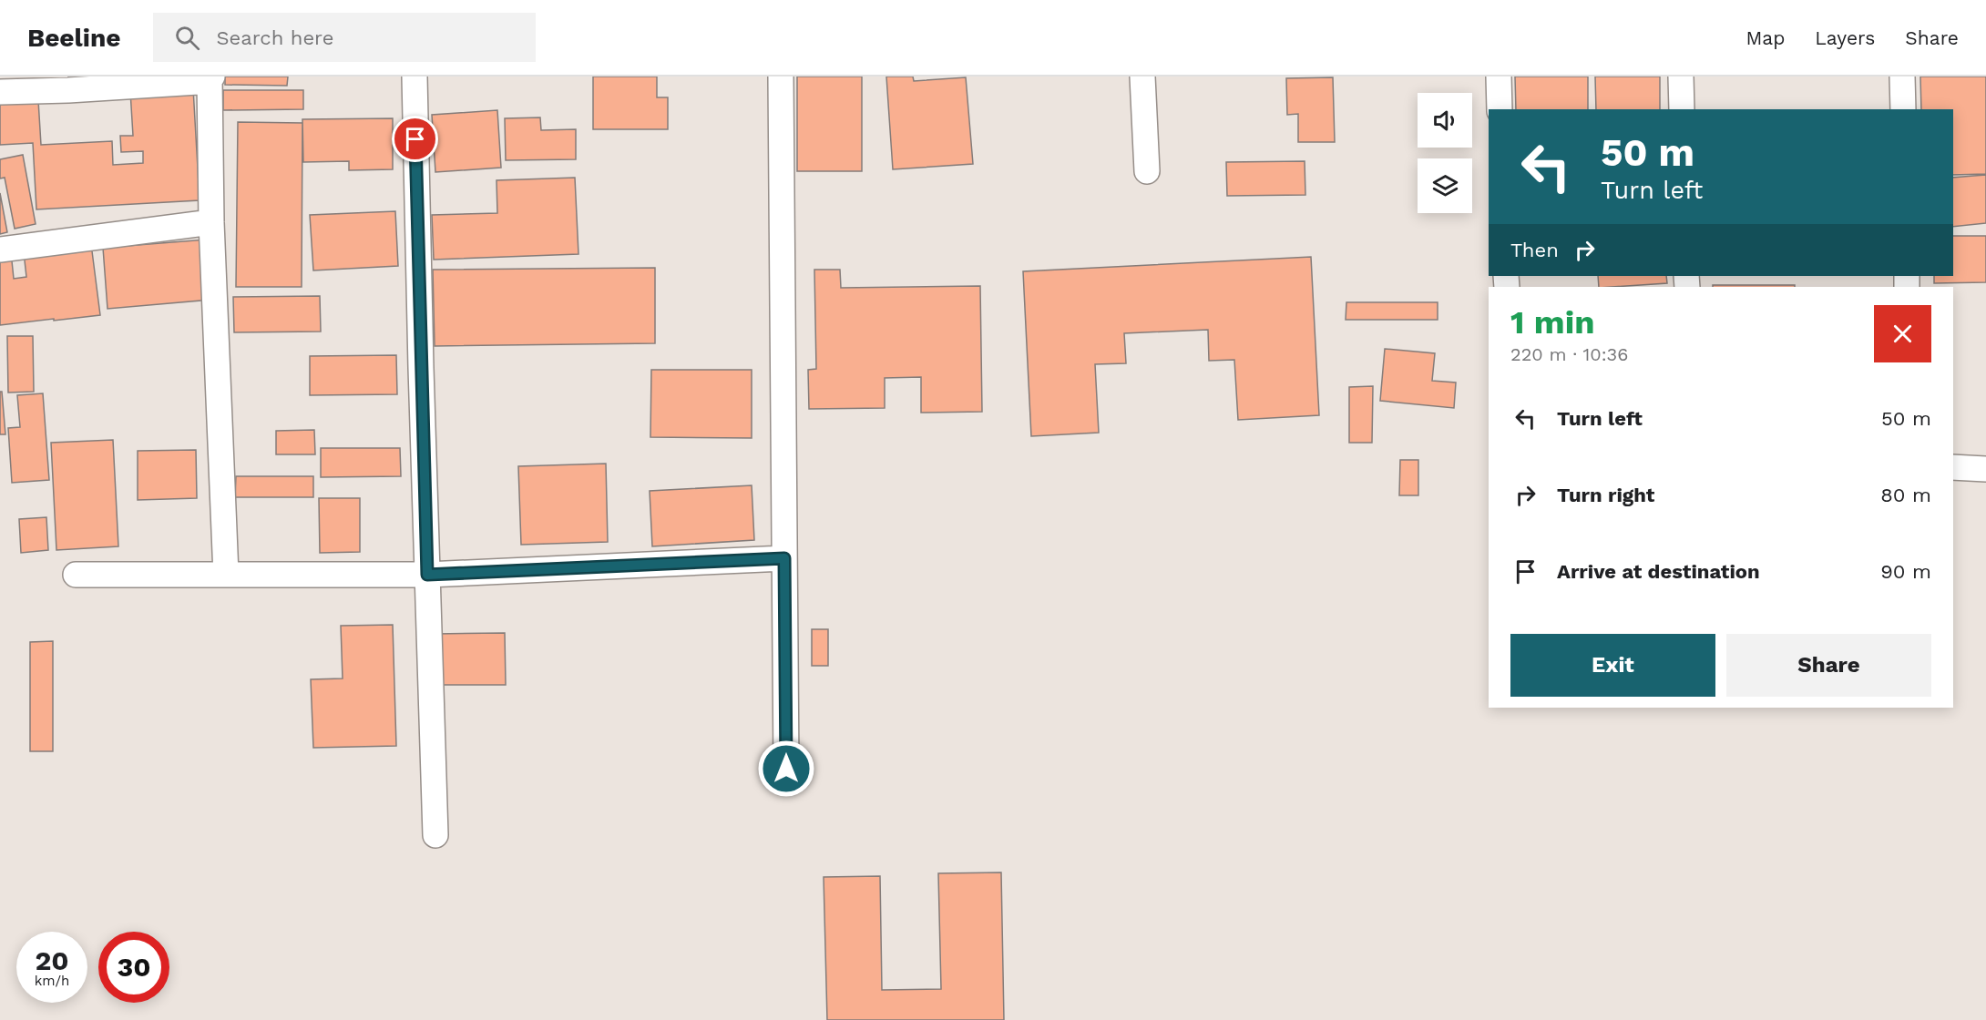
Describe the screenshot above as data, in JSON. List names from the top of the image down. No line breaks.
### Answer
{"page":{"header":"Beeline","search":"Search here","nav":["Map","Layers","Share"],"turn":["50 m","Turn left"],"then":"Then","heading":["1 min","220 m · 10:36"],"list":[{"name":"Turn left","value":"50 m"},{"name":"Turn right","value":"80 m"},{"name":"Arrive at destination","value":"90 m"}],"buttons":["Exit","Share"],"speed":"20 km/h","limit":"30"}}
